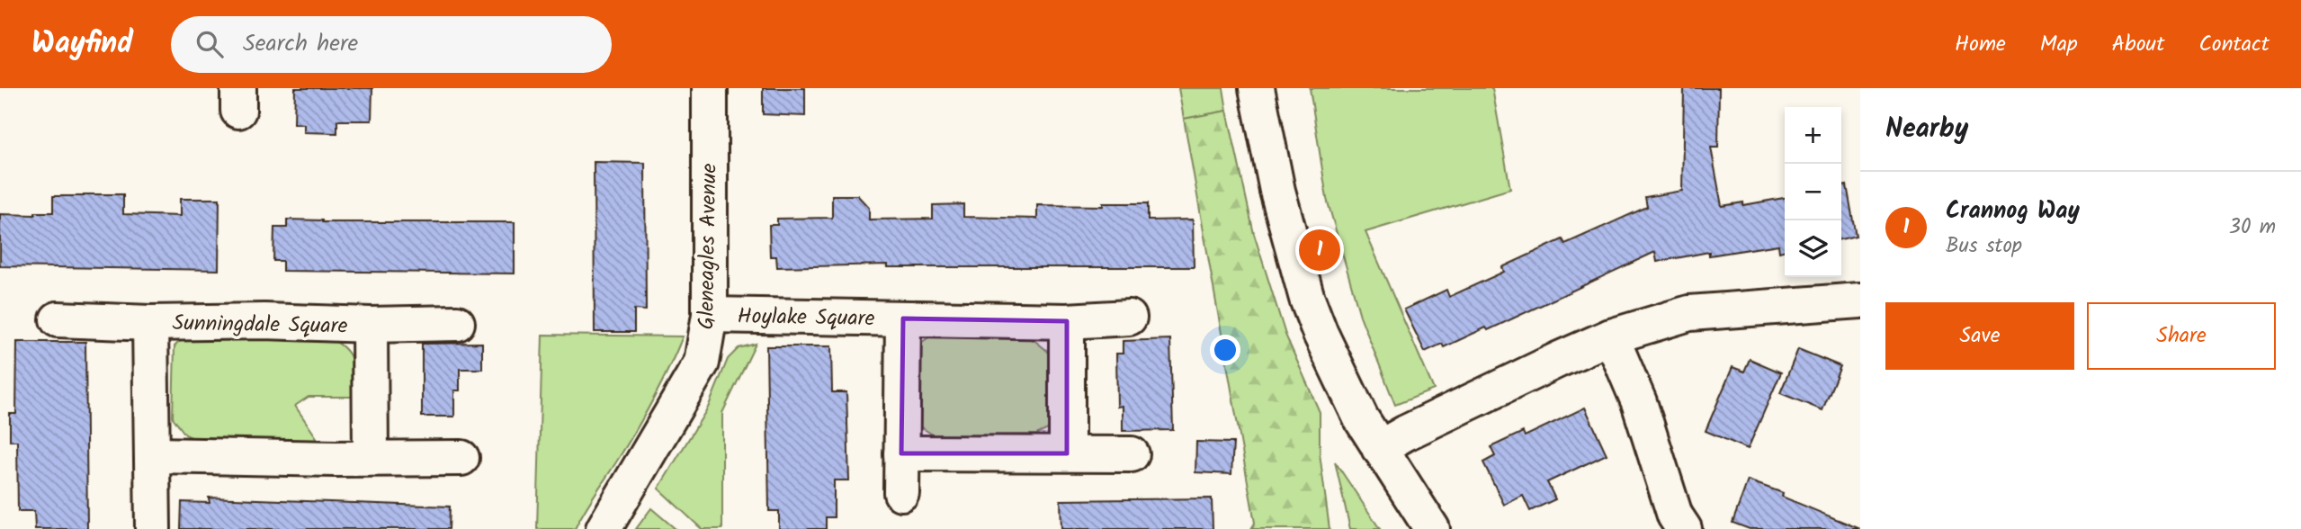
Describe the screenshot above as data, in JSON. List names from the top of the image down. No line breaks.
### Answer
{"streets":{"street":["Gleneagles Avenue","Hoylake Square","Sunningdale Square"]},"crossings":[["Gleneagles Avenue","Hoylake Square"]],"page":{"header":"Wayfind","search":"Search here","nav":["Home","Map","About","Contact"],"heading":"Nearby","map_buttons":["+","−"],"list":[{"mark":"1","name":"Crannog Way","note":"Bus stop","value":"30 m"}],"pins":"1","buttons":["Save","Share"]}}
